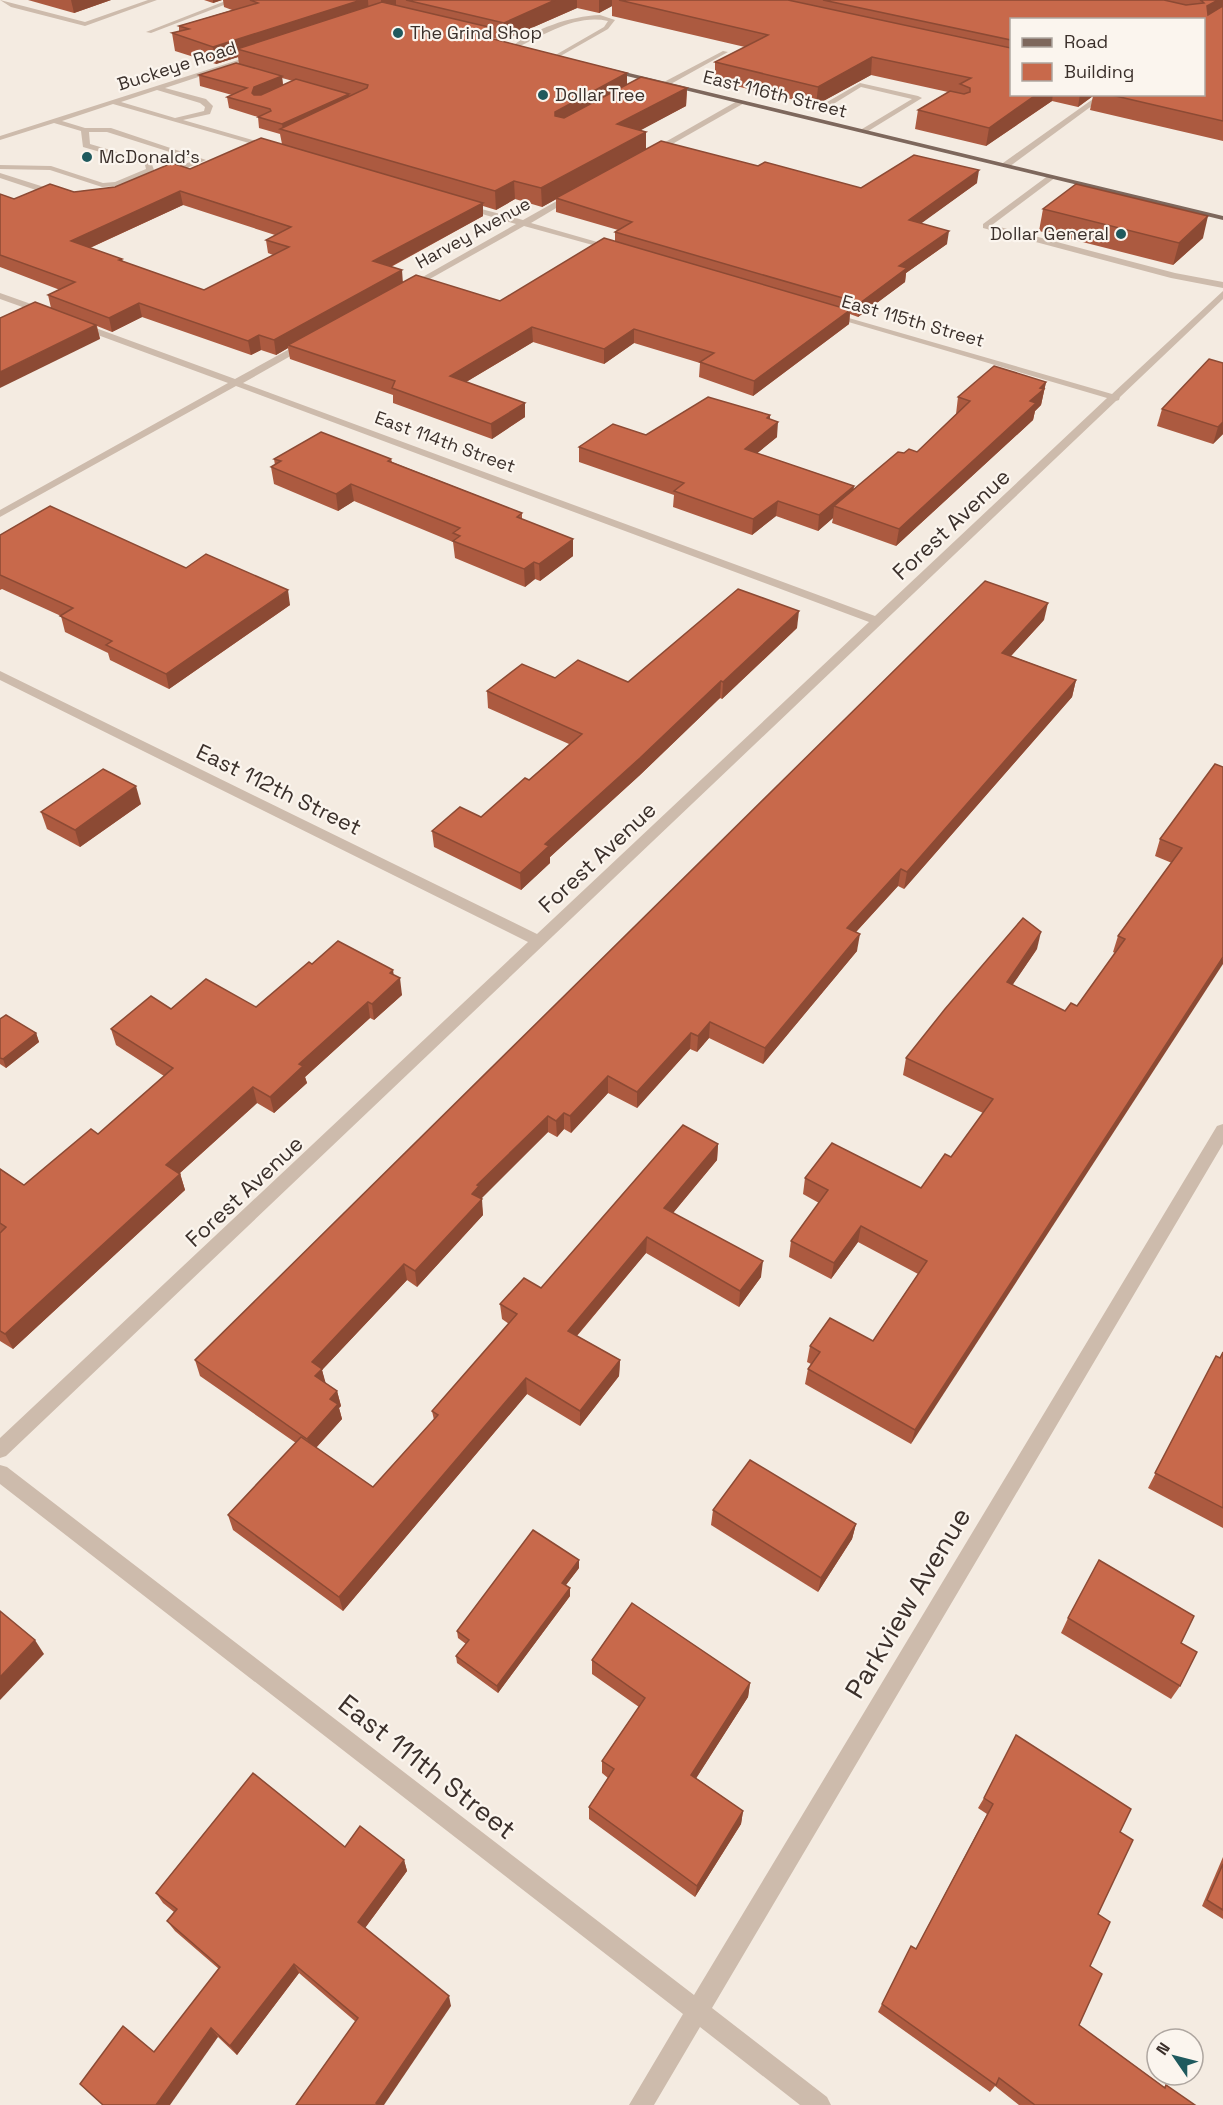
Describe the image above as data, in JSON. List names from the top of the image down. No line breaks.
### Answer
{"streets":{"main road":["East 116th Street"],"street":["Buckeye Road","Harvey Avenue","East 115th Street","East 114th Street","Forest Avenue","East 112th Street","Parkview Avenue","East 111th Street"]},"crossings":[["East 115th Street","Forest Avenue"],["East 114th Street","Forest Avenue"],["Forest Avenue","East 112th Street"],["Parkview Avenue","East 111th Street"]],"places":["The Grind Shop","Dollar Tree","McDonald's","Dollar General"],"legend":["Road","Building"],"north":"top left"}
